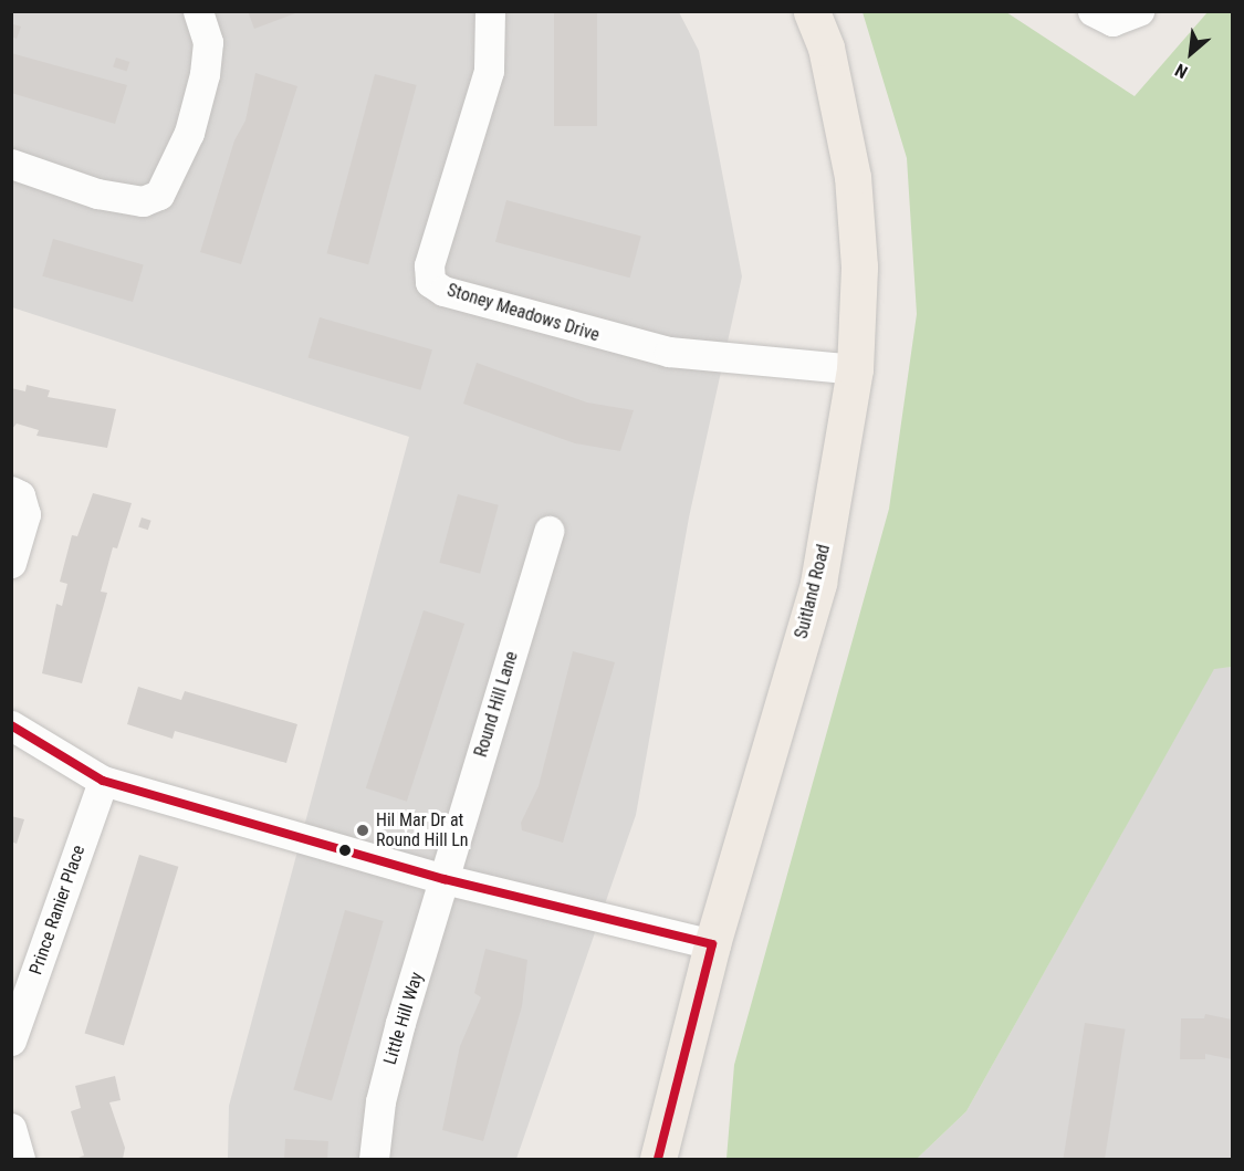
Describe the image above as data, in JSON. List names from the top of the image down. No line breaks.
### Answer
{"streets":{"main road":["Suitland Road"],"street":["Stoney Meadows Drive","Round Hill Lane","Prince Ranier Place","Little Hill Way"]},"crossings":[["Stoney Meadows Drive","Suitland Road"],["Round Hill Lane","Little Hill Way"]],"places":["Hil Mar Dr at Round Hill Ln"],"north":"bottom left"}
